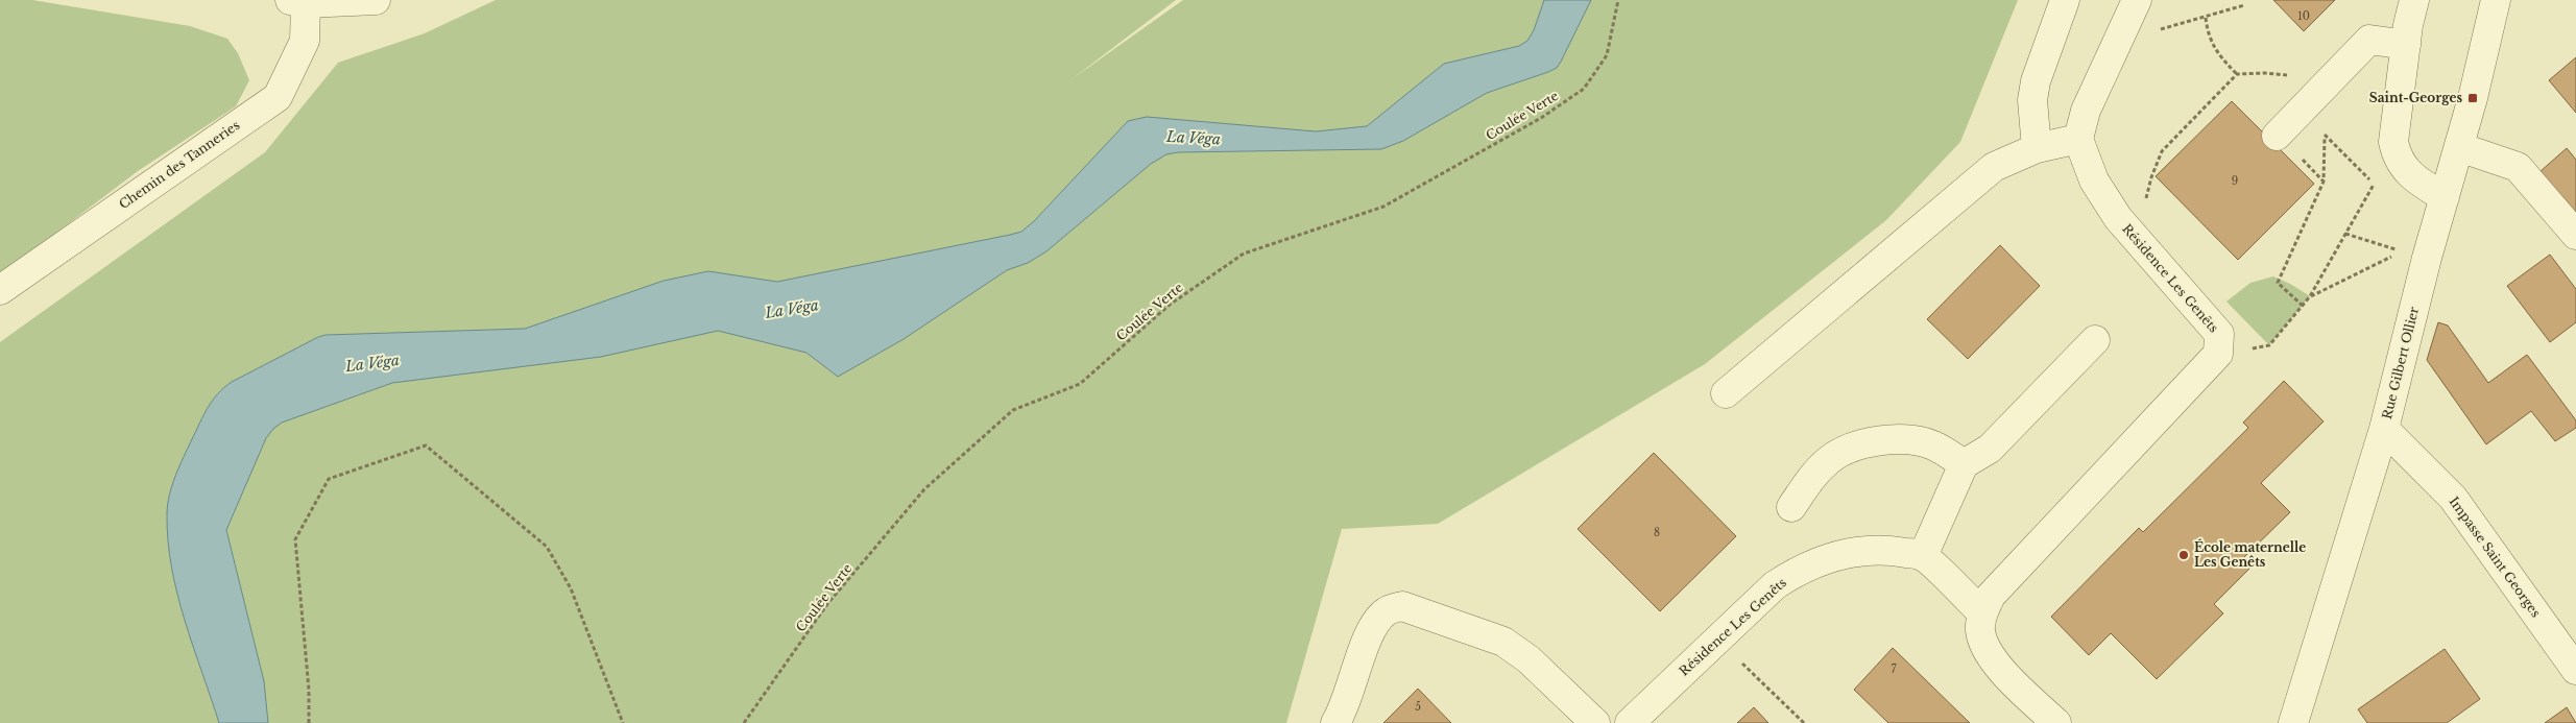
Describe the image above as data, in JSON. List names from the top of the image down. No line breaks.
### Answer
{"streets":{"street":["Chemin des Tanneries","Résidence Les Genêts","Rue Gilbert Ollier","Impasse Saint Georges"],"path":["Coulée Verte"]},"crossings":[["Rue Gilbert Ollier","Impasse Saint Georges"]],"water":["La Véga"],"places":{"transit":["Saint-Georges"],"other":["École maternelle Les Genêts"]},"house_numbers":["10","9","8","7","5"]}
